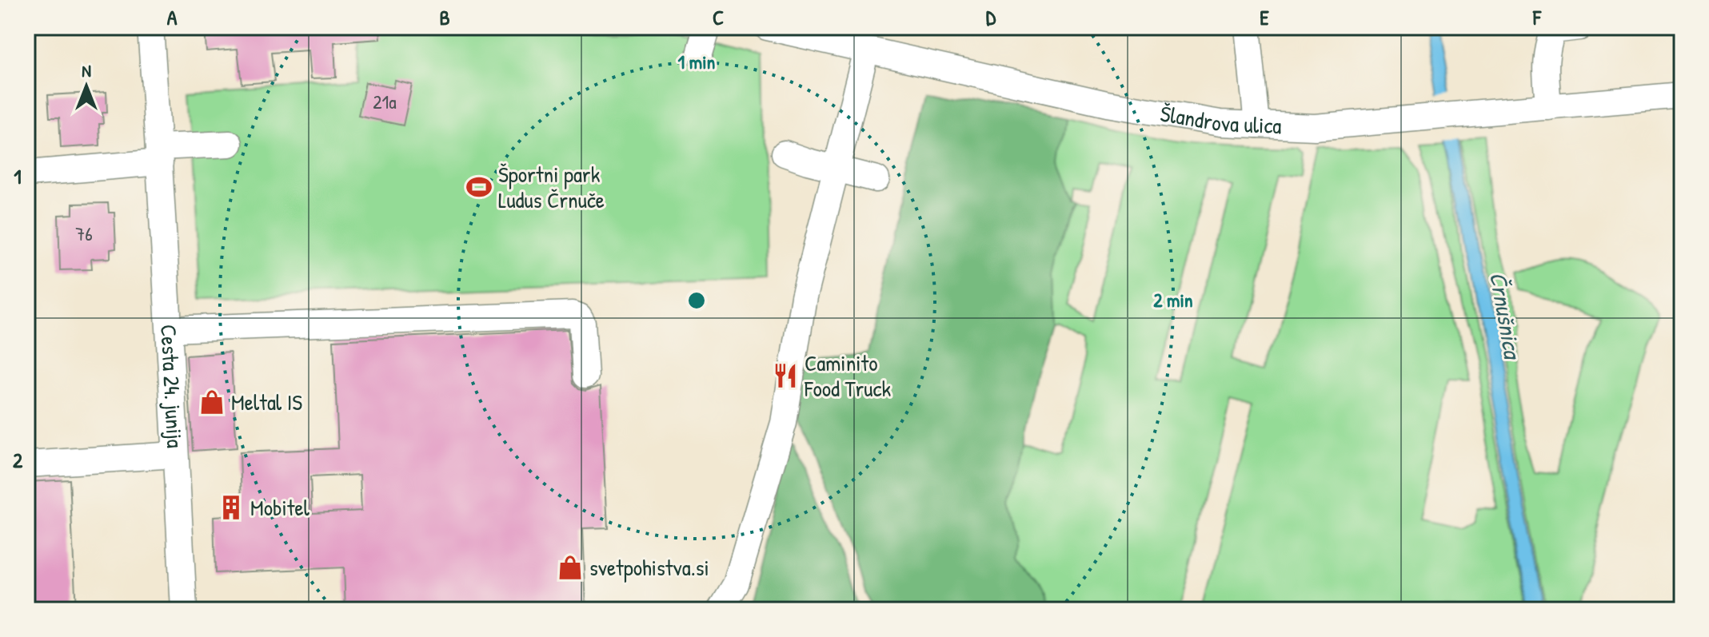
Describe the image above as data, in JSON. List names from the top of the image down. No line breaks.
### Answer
{"streets":{"street":["Šlandrova ulica","Cesta 24. junija"]},"water":["Črnušnica"],"places":{"sports":["Športni park Ludus Črnuče"],"restaurant":["Caminito Food Truck"],"shop":["Meltal IS","svetpohistva.si"],"building":["Mobitel"]},"house_numbers":["21a","76"],"north":"top","grid":{"columns":["A","B","C","D","E","F"],"rows":["1","2"]},"rings":["1 min","2 min"]}
